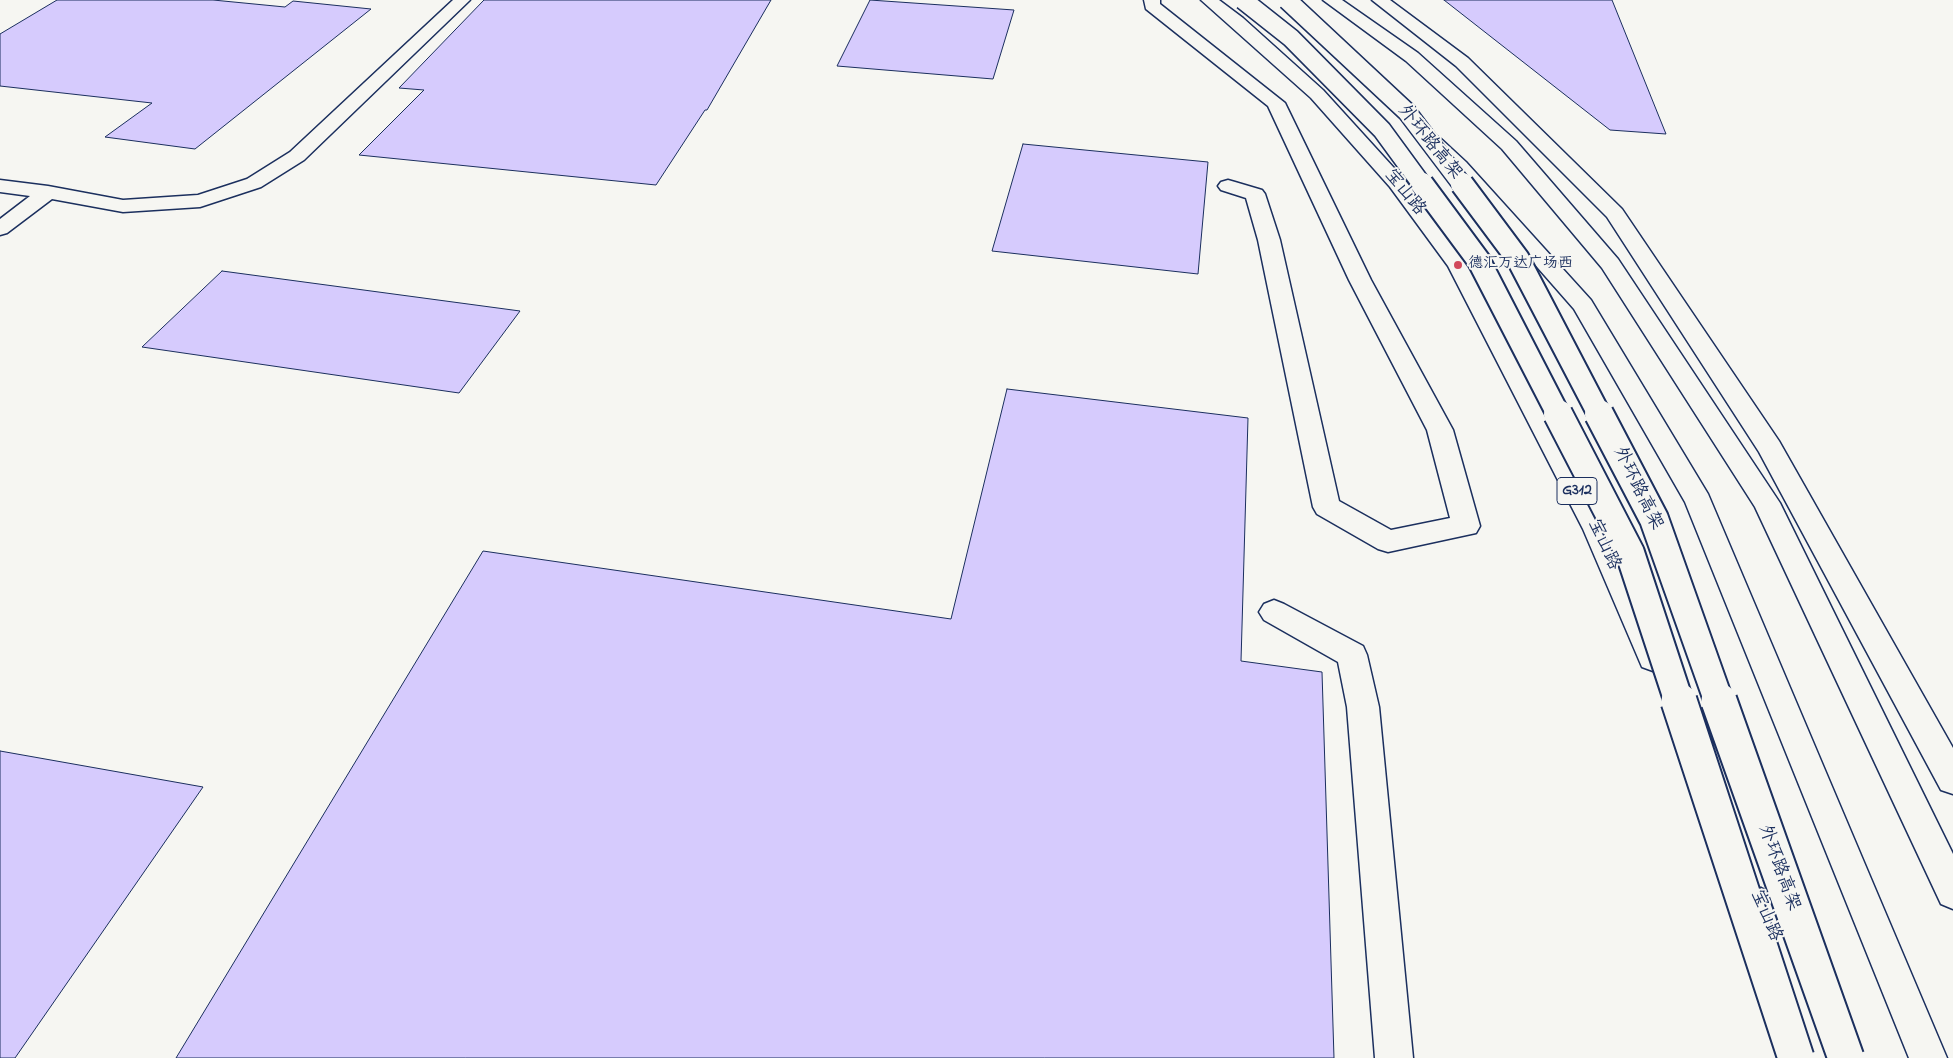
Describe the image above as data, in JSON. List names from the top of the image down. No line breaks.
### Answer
{"streets":{"main road":["外环路高架","宝山路","G312"]},"places":["德汇万达广场西"]}
